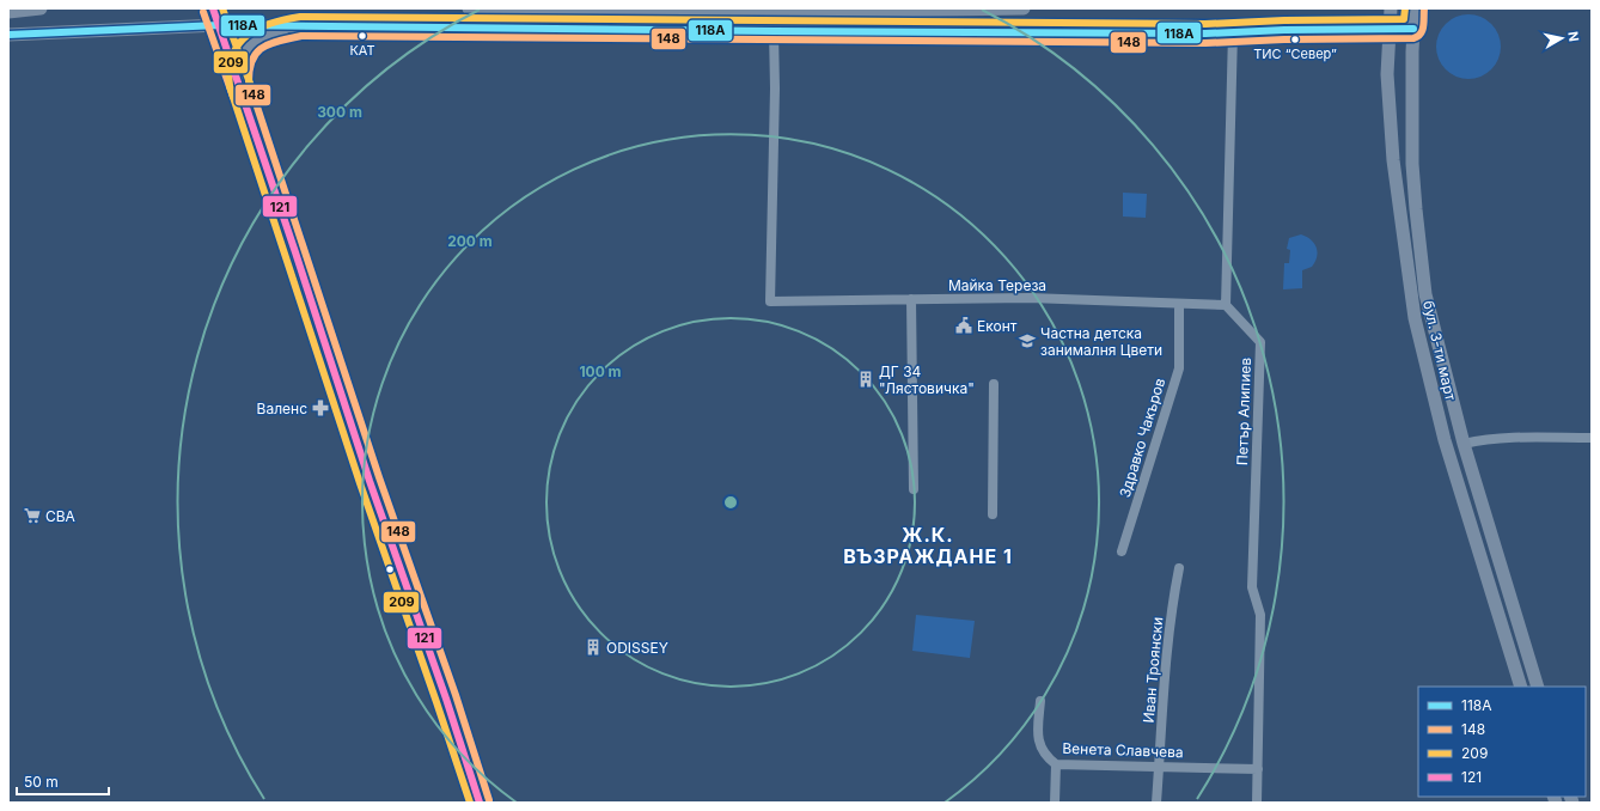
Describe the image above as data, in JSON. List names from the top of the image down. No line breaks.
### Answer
{"streets":{"street":["Майка Тереза","бул. 3-ти март","Петър Алипиев","Здравко Чакъров","Иван Троянски","Венета Славчева"]},"crossings":[["Майка Тереза","Петър Алипиев"],["Майка Тереза","Здравко Чакъров"],["Петър Алипиев","Венета Славчева"],["Иван Троянски","Венета Славчева"]],"districts":["Ж.К. ВЪЗРАЖДАНЕ 1"],"places":{"other":["КАТ","ТИС “Север”"],"public building":["Еконт"],"school or university":["Частна детска занималня Цвети"],"building":["ДГ 34 \"Лястовичка\"","ODISSEY"],"pharmacy":["Валенс"],"supermarket":["CBA"]},"lines":["transit line 148","transit line 209","transit line 121","transit line 118А"],"legend":["118А","148","209","121"],"scale_bar":"50 m","north":"right","rings":["300 m","200 m","100 m"]}
